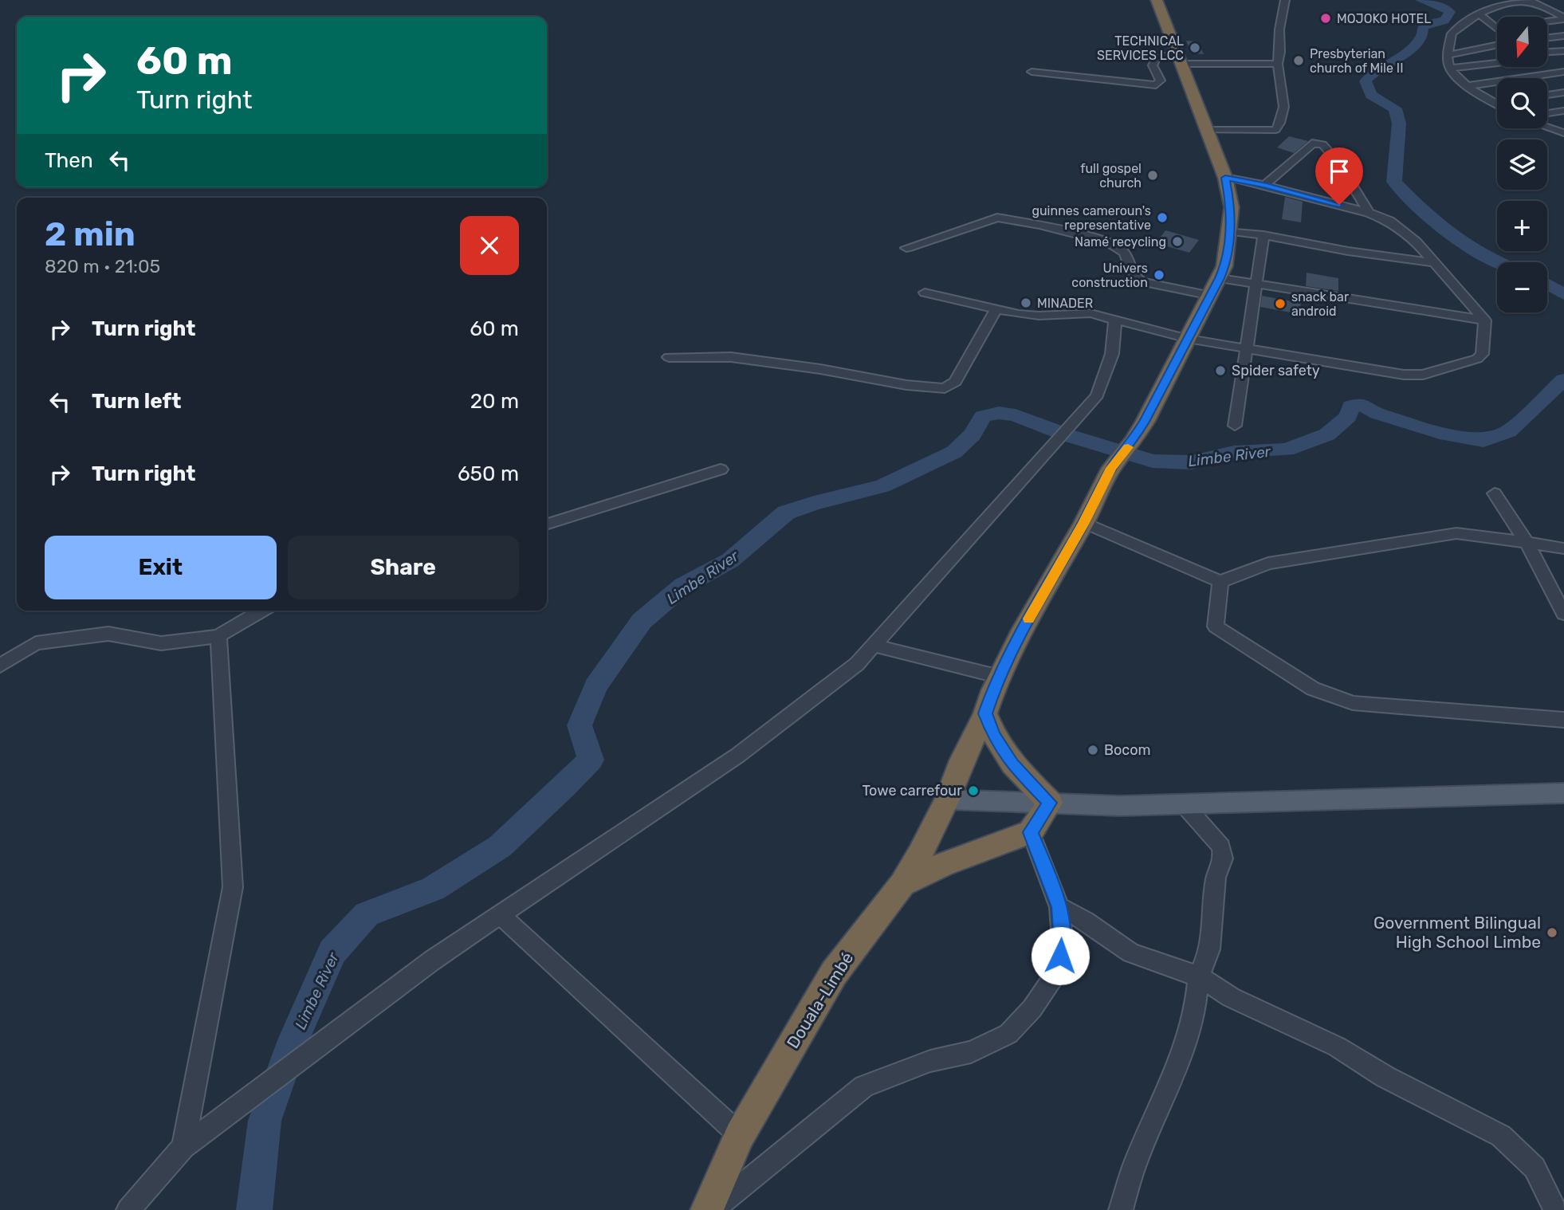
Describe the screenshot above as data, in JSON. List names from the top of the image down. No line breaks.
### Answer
{"streets":{"highway":["Douala-Limbé"]},"water":["Limbe River"],"places":["MOJOKO HOTEL","TECHNICAL SERVICES LCC","Presbyterian church of Mile II","full gospel church","guinnes cameroun's representative","Namé recycling","Univers construction","MINADER","snack bar android","Spider safety","Bocom","Towe carrefour","Government Bilingual High School Limbe"],"north":"bottom","page":{"map_buttons":["+","−"],"turn":["60 m","Turn right"],"then":"Then","heading":["2 min","820 m · 21:05"],"list":[{"name":"Turn right","value":"60 m"},{"name":"Turn left","value":"20 m"},{"name":"Turn right","value":"650 m"}],"buttons":["Exit","Share"]}}
